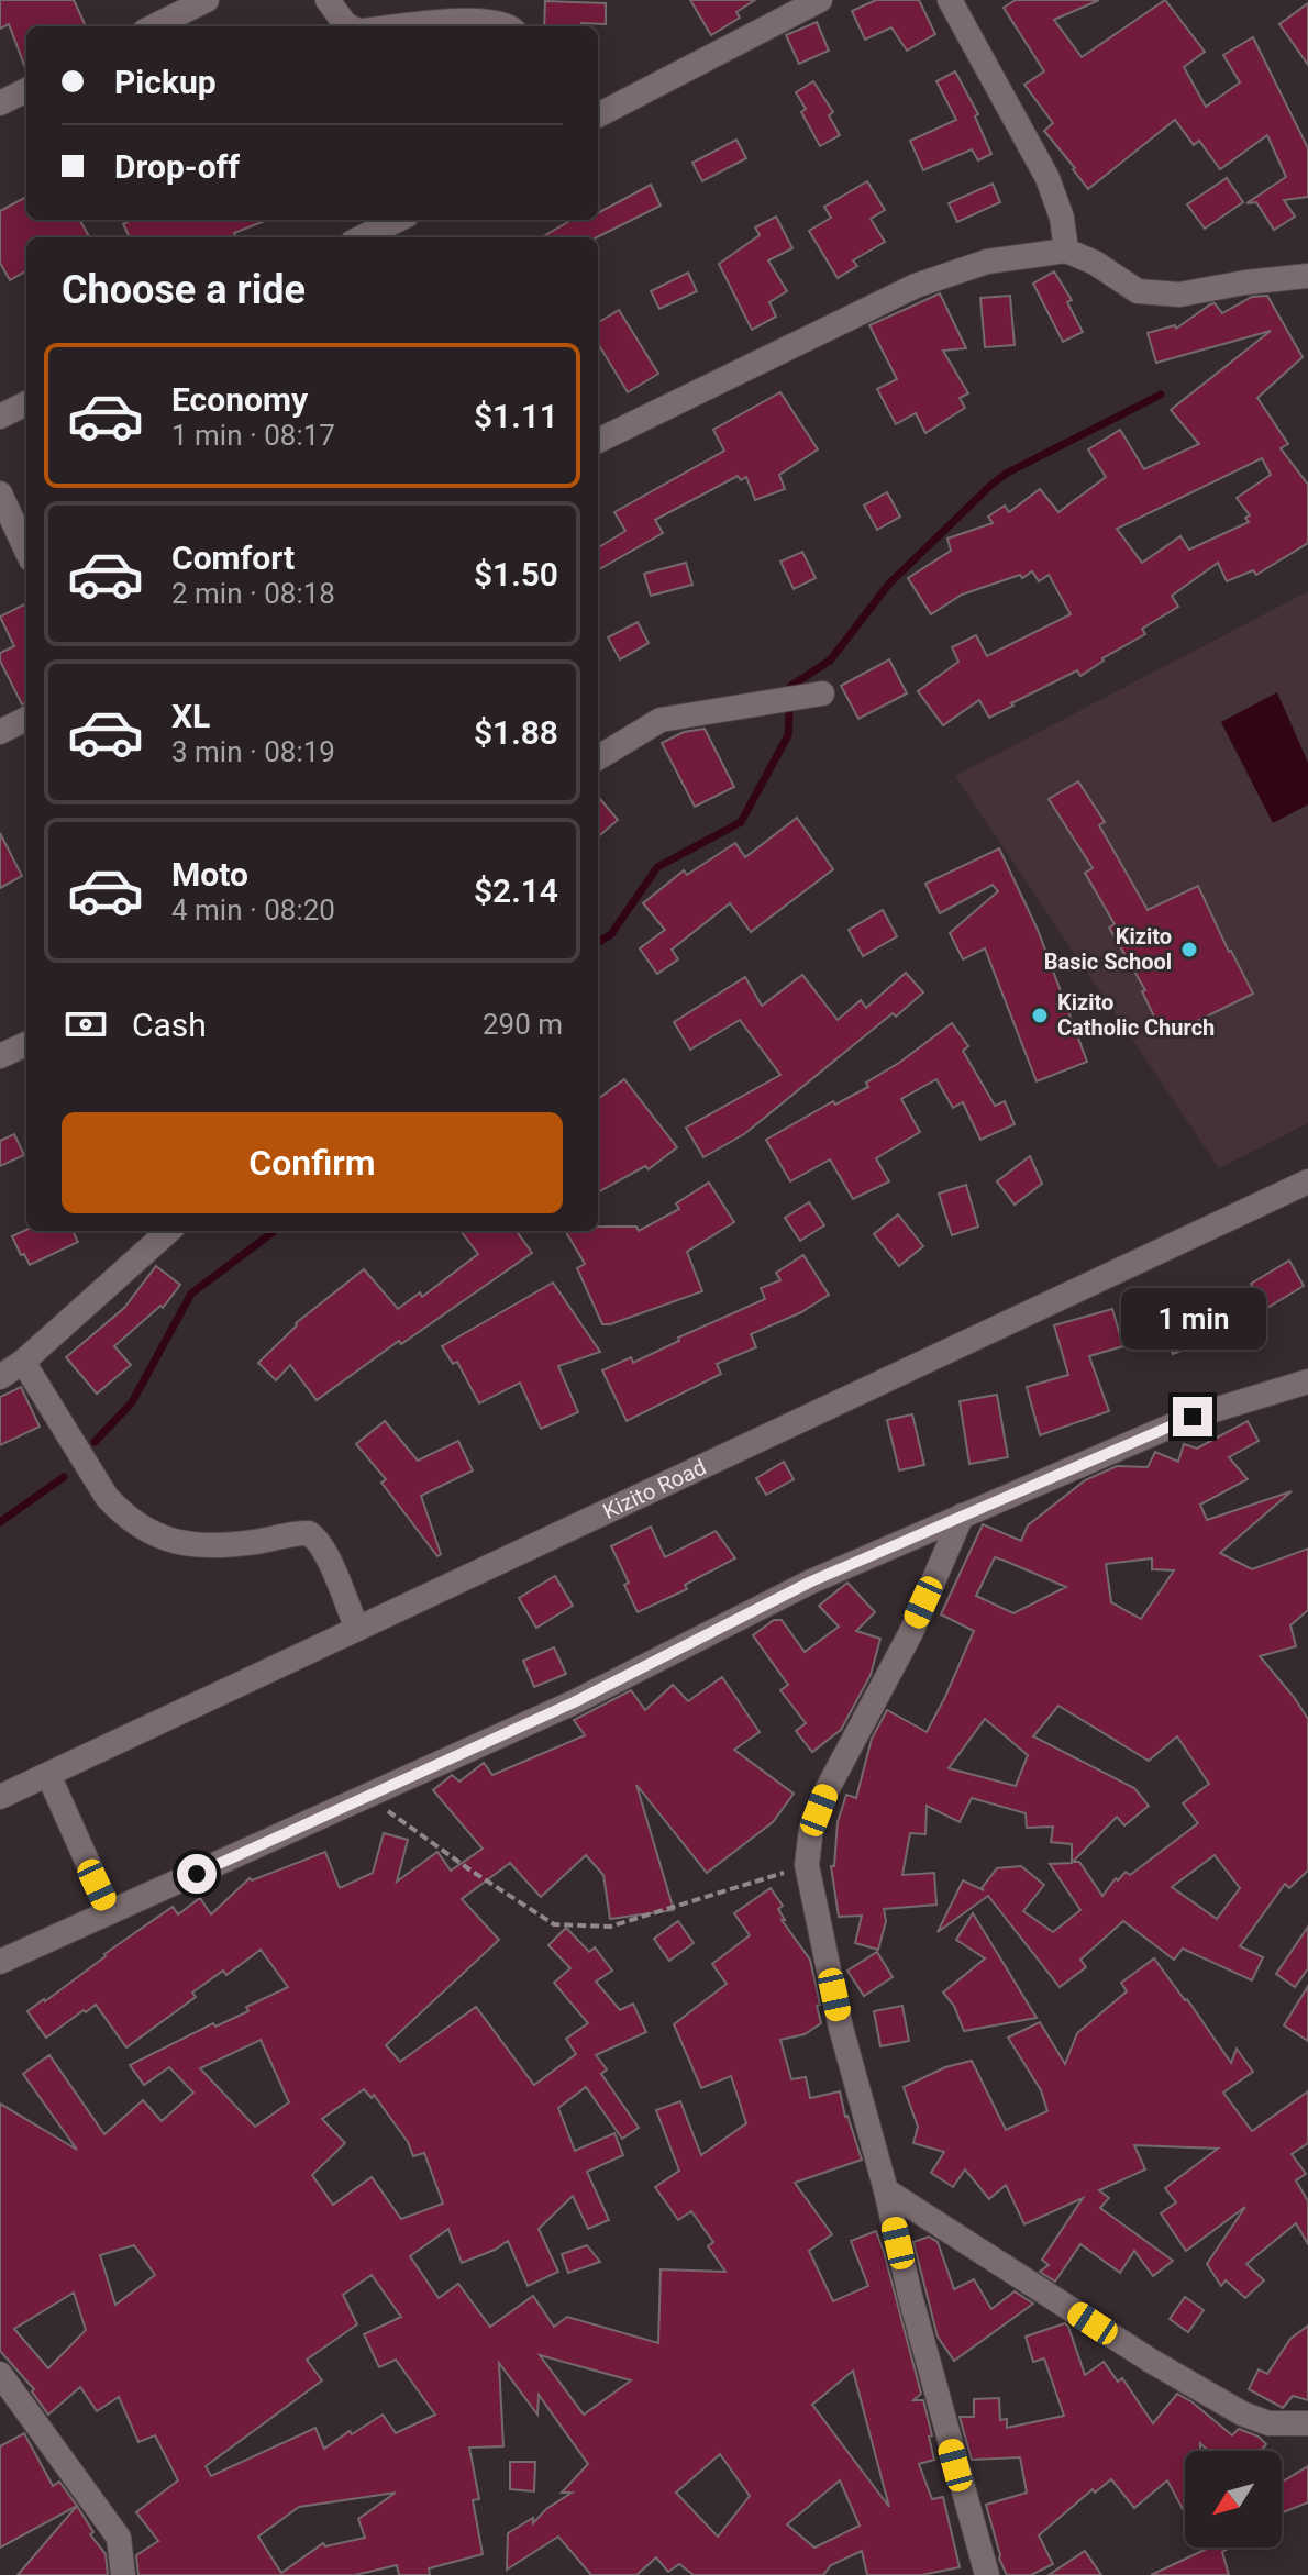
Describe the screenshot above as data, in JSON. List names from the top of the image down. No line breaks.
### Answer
{"streets":{"street":["Kizito Road"]},"places":["Kizito Basic School","Kizito Catholic Church"],"north":"bottom left","page":{"banner":["Pickup","Drop-off"],"heading":"Choose a ride","list":[{"name":"Economy","note":"1 min · 08:17","value":"$1.11"},{"name":"Comfort","note":"2 min · 08:18","value":"$1.50"},{"name":"XL","note":"3 min · 08:19","value":"$1.88"},{"name":"Moto","note":"4 min · 08:20","value":"$2.14"}],"pay":["Cash","290 m"],"buttons":"Confirm","bubble":"1 min"}}
